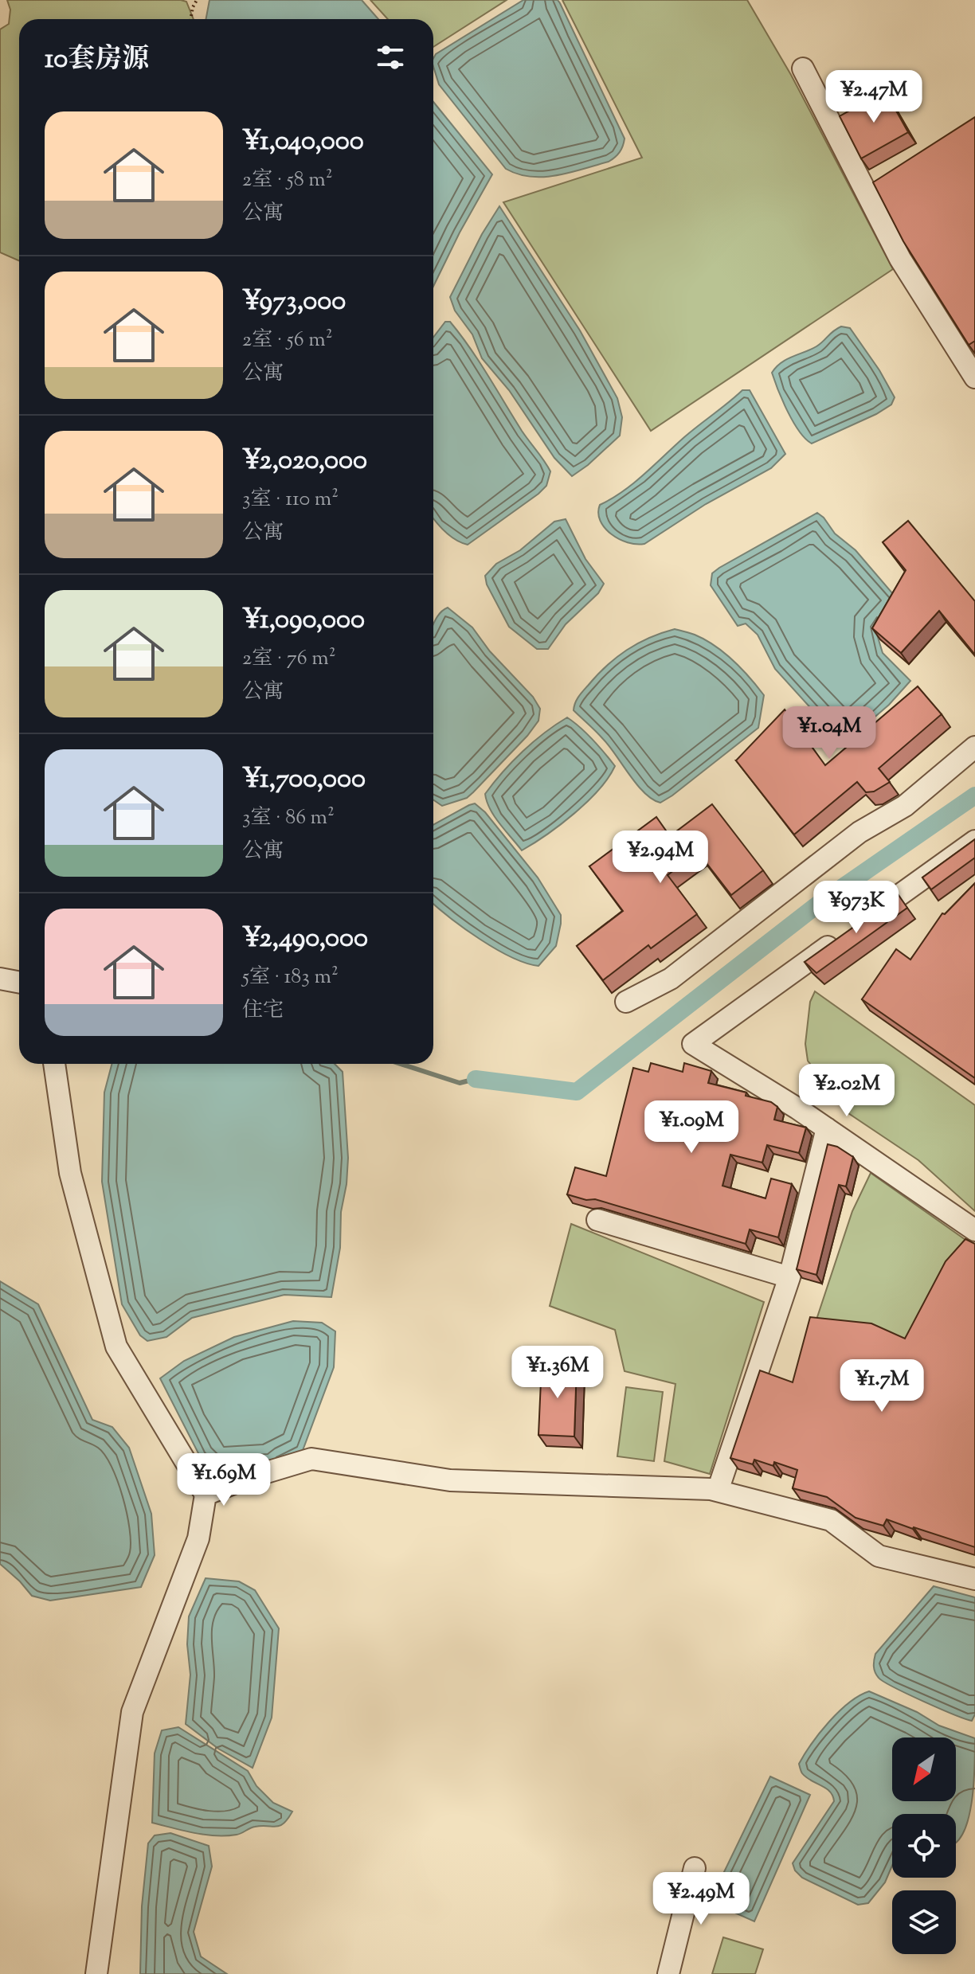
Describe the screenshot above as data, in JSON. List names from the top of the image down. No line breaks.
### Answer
{"north":"bottom left","page":{"heading":"10套房源","price":["¥2.47M","¥1.04M","¥2.94M","¥973K","¥2.02M","¥1.09M","¥1.36M","¥1.7M","¥1.69M","¥2.49M"],"list":[{"name":"¥1,040,000","note":"2室 · 58 m² · 公寓"},{"name":"¥973,000","note":"2室 · 56 m² · 公寓"},{"name":"¥2,020,000","note":"3室 · 110 m² · 公寓"},{"name":"¥1,090,000","note":"2室 · 76 m² · 公寓"},{"name":"¥1,700,000","note":"3室 · 86 m² · 公寓"},{"name":"¥2,490,000","note":"5室 · 183 m² · 住宅"}]}}
